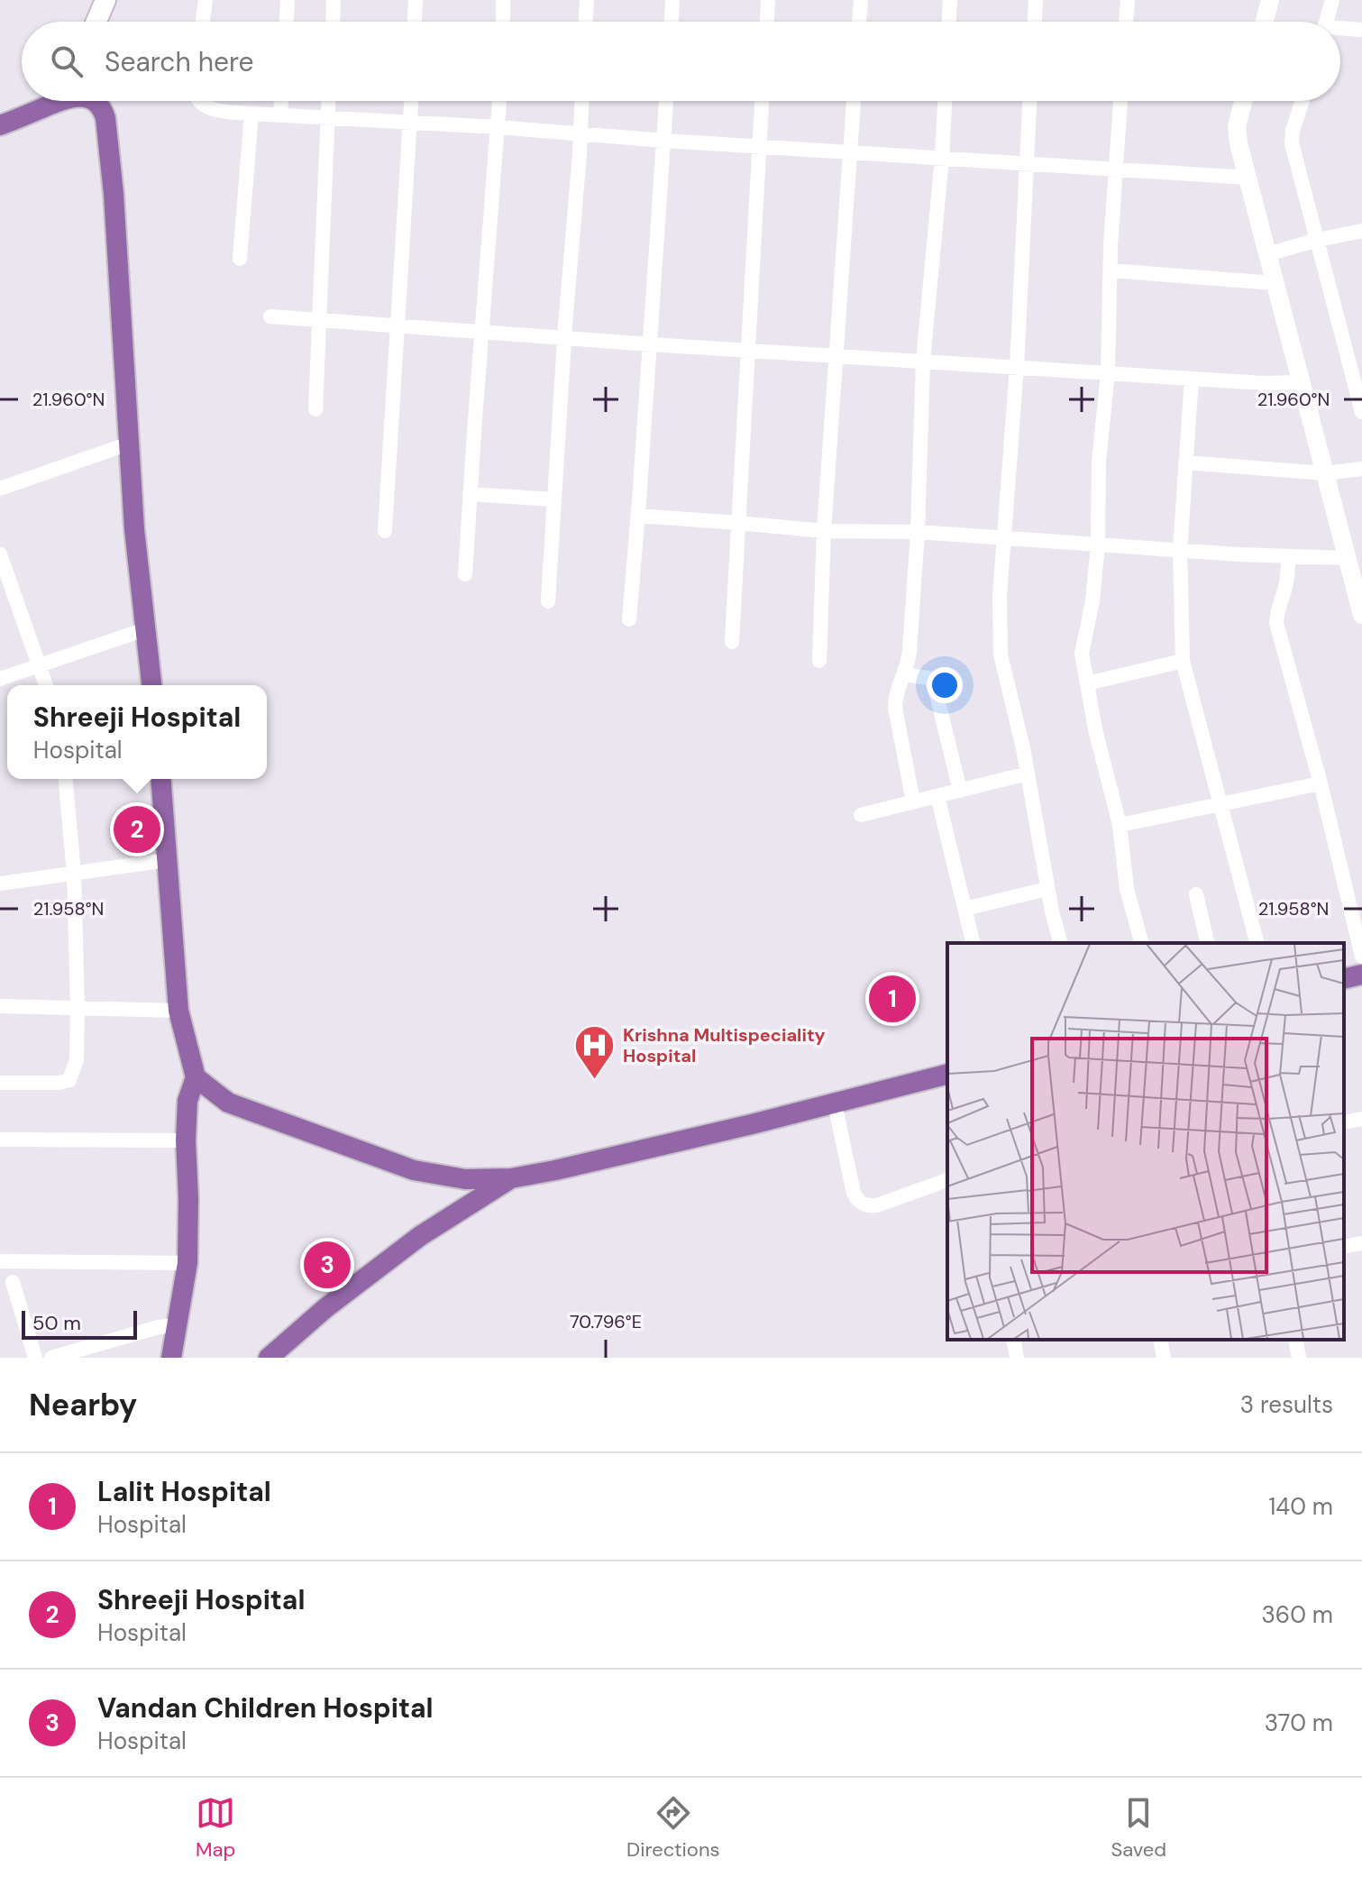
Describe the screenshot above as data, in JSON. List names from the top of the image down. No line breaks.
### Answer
{"places":{"hospital":["Krishna Multispeciality Hospital"]},"scale_bar":"50 m","page":{"search":"Search here","popup":["Shreeji Hospital","Hospital"],"pins":["2","1","3"],"scale":"50 m","heading":["Nearby","3 results"],"list":[{"mark":"1","name":"Lalit Hospital","note":"Hospital","value":"140 m"},{"mark":"2","name":"Shreeji Hospital","note":"Hospital","value":"360 m"},{"mark":"3","name":"Vandan Children Hospital","note":"Hospital","value":"370 m"}],"nav":["Map","Directions","Saved"]},"coordinates":["21.960°N","21.958°N","70.796°E"]}
